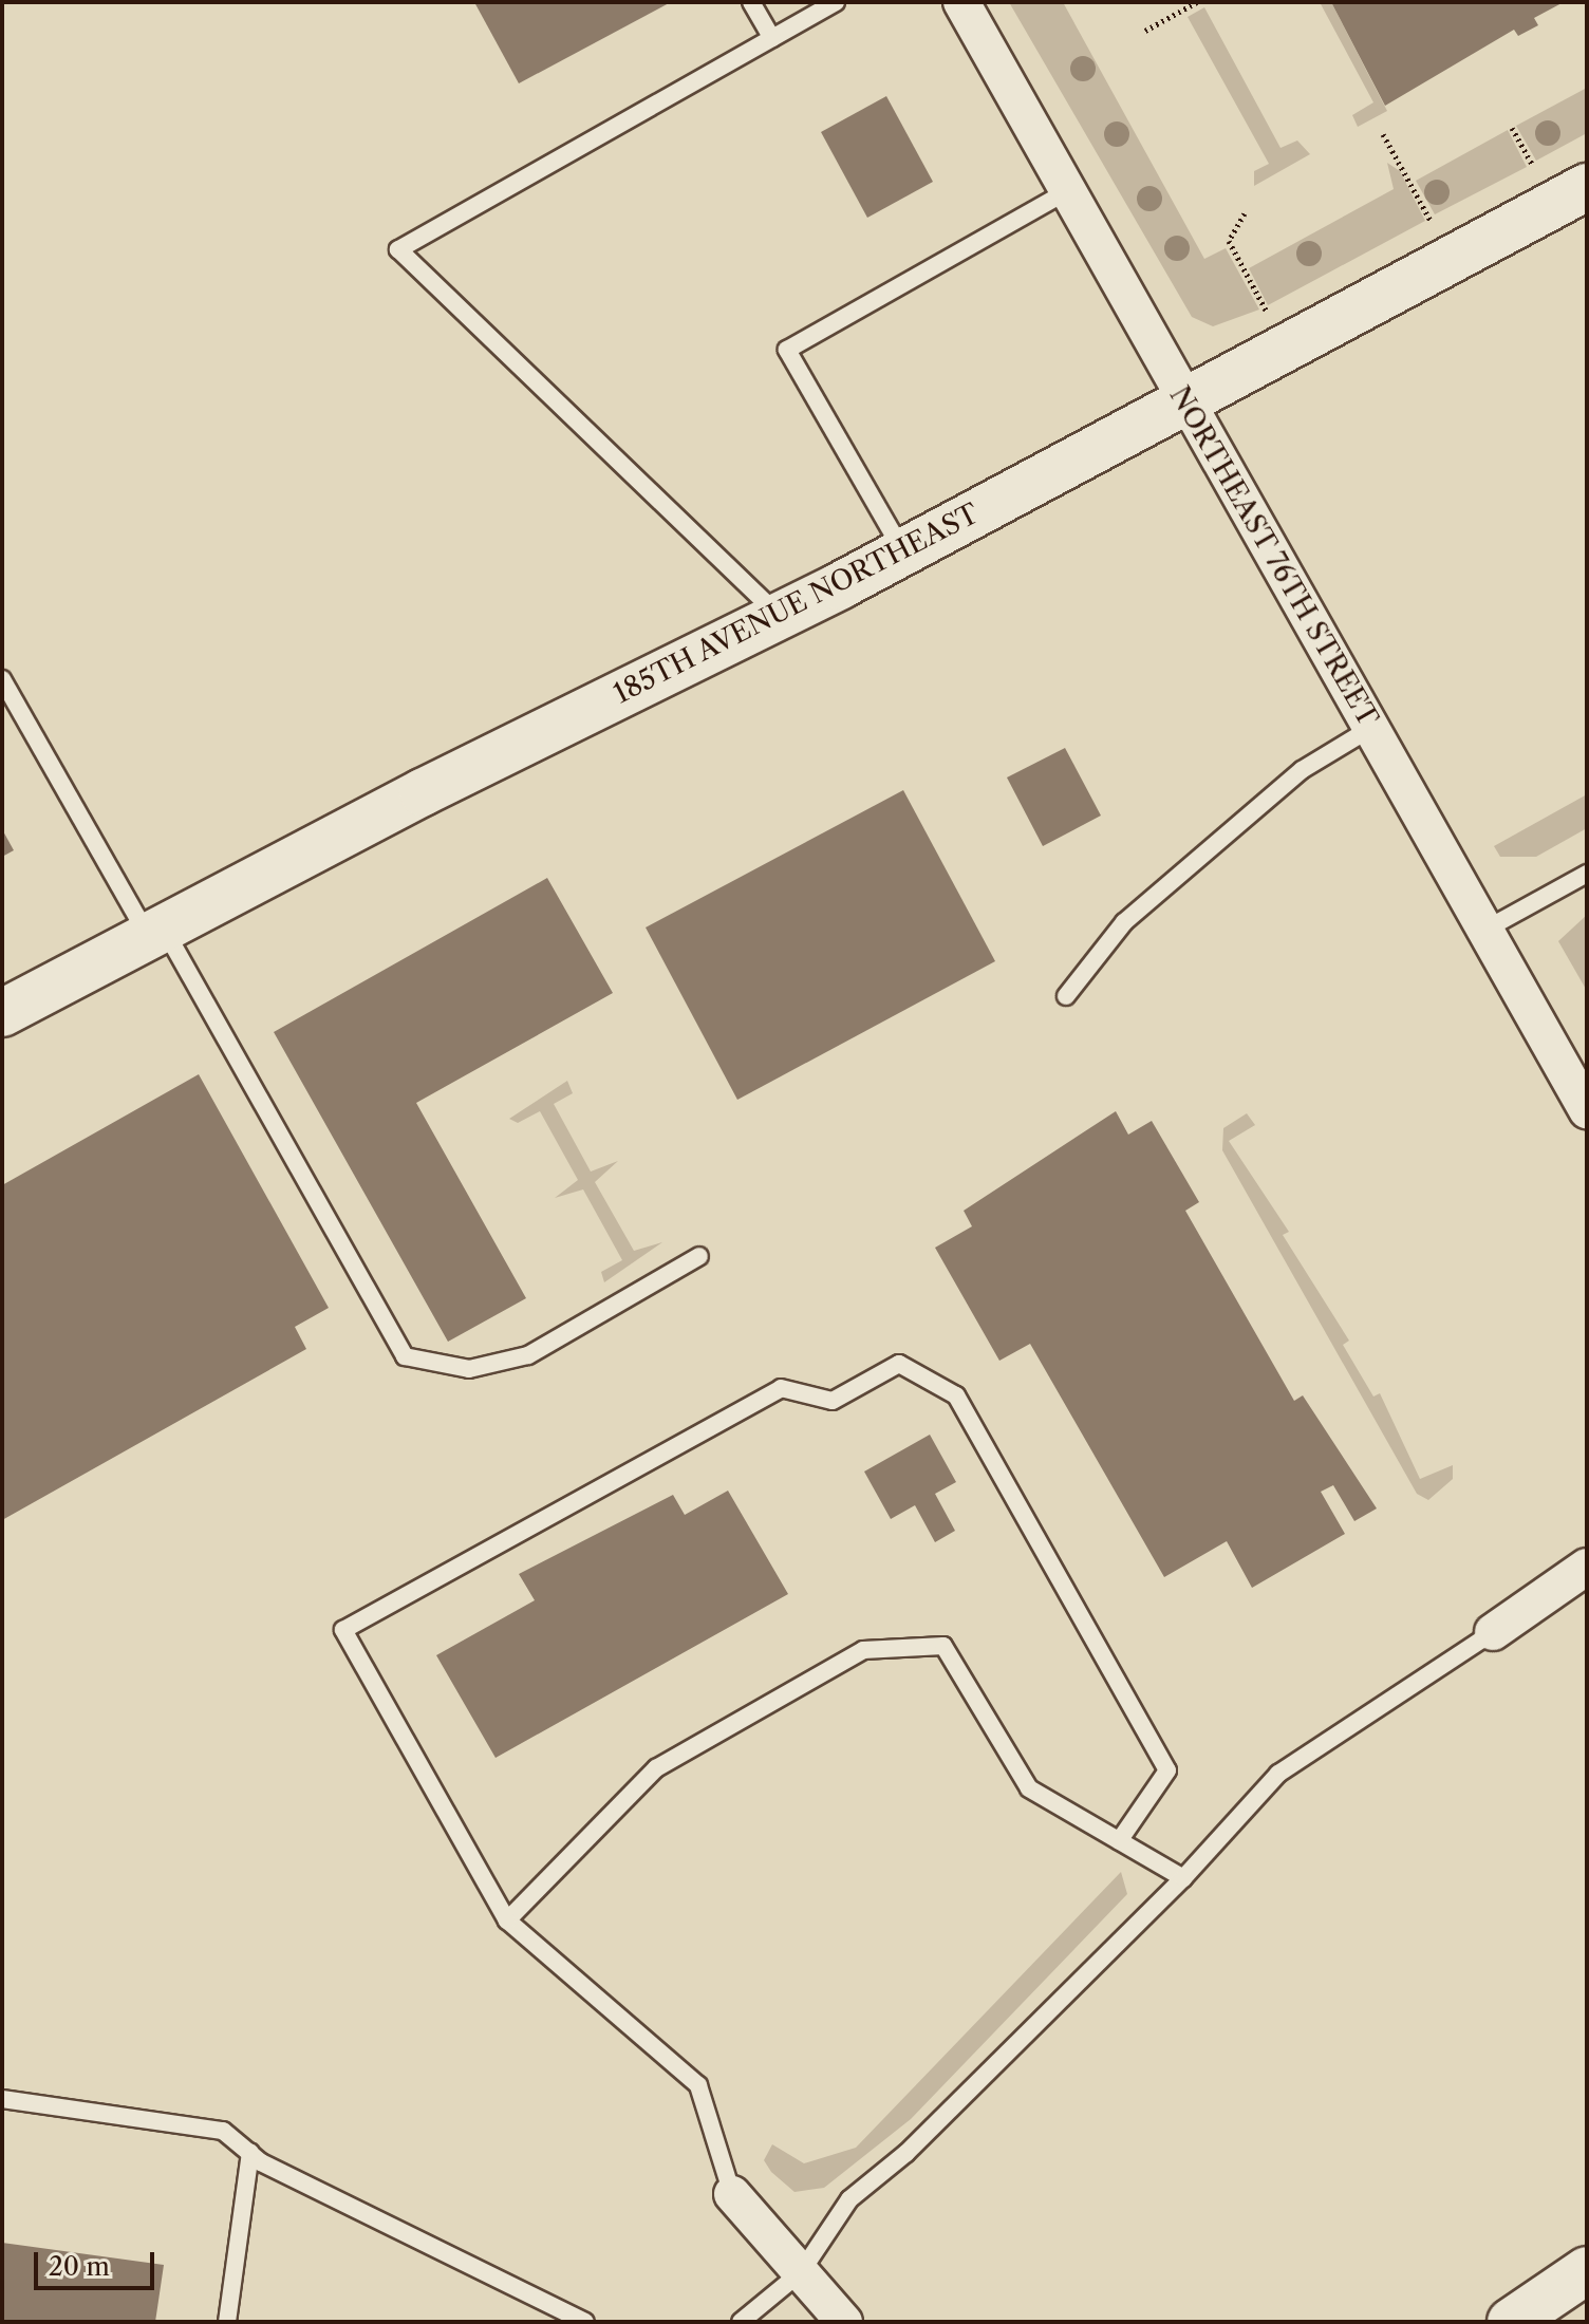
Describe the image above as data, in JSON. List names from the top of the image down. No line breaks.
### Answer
{"streets":{"street":["NORTHEAST 76TH STREET","185TH AVENUE NORTHEAST"]},"crossings":[["NORTHEAST 76TH STREET","185TH AVENUE NORTHEAST"]],"scale_bar":"20 m"}
